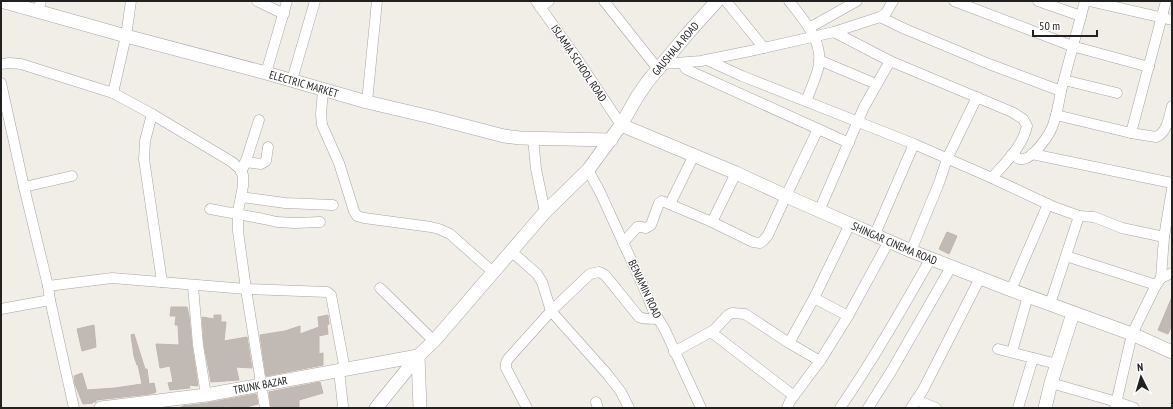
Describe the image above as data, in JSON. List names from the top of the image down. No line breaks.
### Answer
{"streets":{"street":["GAUSHALA ROAD","ISLAMIA SCHOOL ROAD","ELECTRIC MARKET","SHINGAR CINEMA ROAD","BENJAMIN ROAD","TRUNK BAZAR"]},"crossings":[["GAUSHALA ROAD","ISLAMIA SCHOOL ROAD"],["GAUSHALA ROAD","ELECTRIC MARKET"],["GAUSHALA ROAD","SHINGAR CINEMA ROAD"],["GAUSHALA ROAD","BENJAMIN ROAD"],["GAUSHALA ROAD","TRUNK BAZAR"],["ISLAMIA SCHOOL ROAD","SHINGAR CINEMA ROAD"]],"scale_bar":"50 m","north":"top"}
